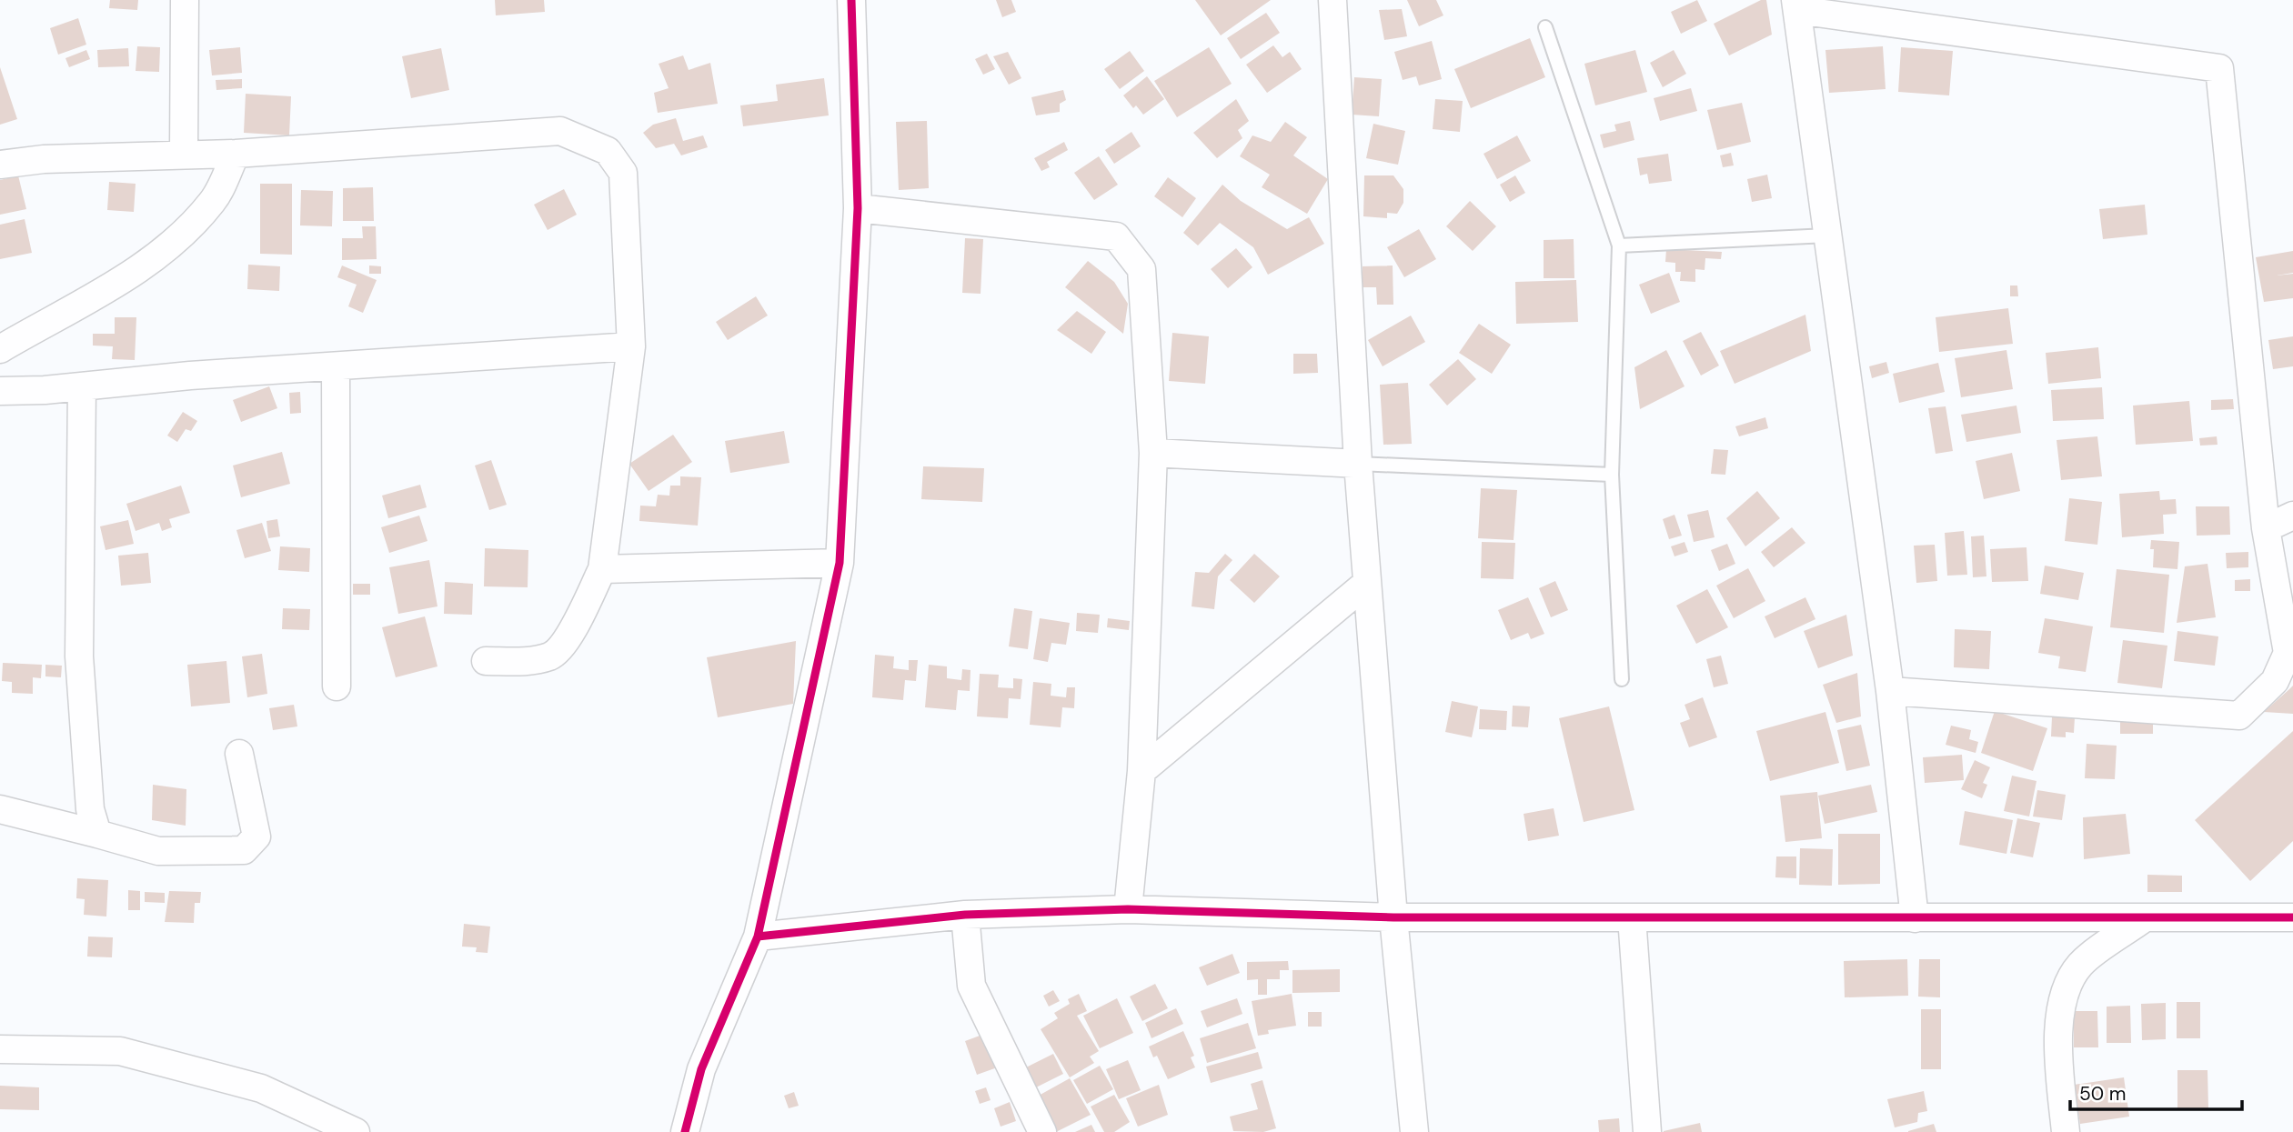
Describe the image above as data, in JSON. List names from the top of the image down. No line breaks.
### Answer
{"scale_bar":"50 m"}
